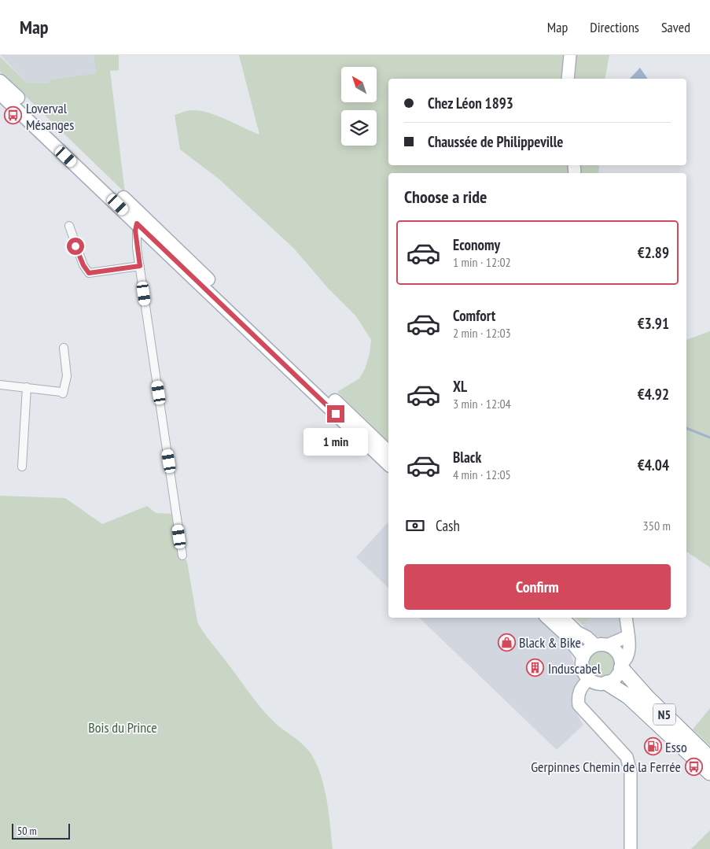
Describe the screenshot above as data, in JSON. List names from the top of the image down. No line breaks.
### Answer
{"streets":{"highway":["N5"]},"parks":["Bois du Prince"],"places":{"bus stop":["Loverval Mésanges","Gerpinnes Chemin de la Ferrée"],"shop":["Black & Bike"],"building":["Induscabel"],"fuel station":["Esso"]},"scale_bar":"50 m","north":"top left","page":{"header":"Map","nav":["Map","Directions","Saved"],"banner":["Chez Léon 1893","Chaussée de Philippeville"],"heading":"Choose a ride","list":[{"name":"Economy","note":"1 min · 12:02","value":"€2.89"},{"name":"Comfort","note":"2 min · 12:03","value":"€3.91"},{"name":"XL","note":"3 min · 12:04","value":"€4.92"},{"name":"Black","note":"4 min · 12:05","value":"€4.04"}],"bubble":"1 min","pay":["Cash","350 m"],"buttons":"Confirm","scale":"50 m"}}
